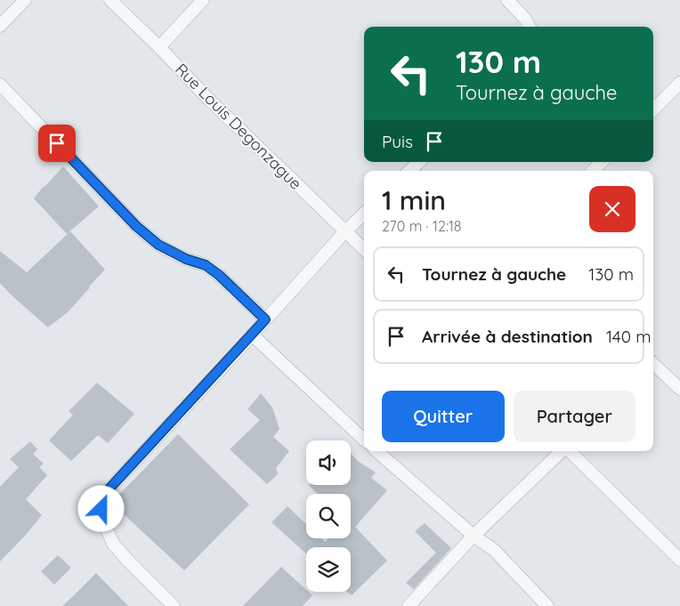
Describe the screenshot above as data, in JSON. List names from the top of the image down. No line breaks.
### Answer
{"streets":{"street":["Rue Louis Degonzague"]},"page":{"turn":["130 m","Tournez à gauche"],"then":"Puis","heading":["1 min","270 m · 12:18"],"list":[{"name":"Tournez à gauche","value":"130 m"},{"name":"Arrivée à destination","value":"140 m"}],"buttons":["Quitter","Partager"]}}
